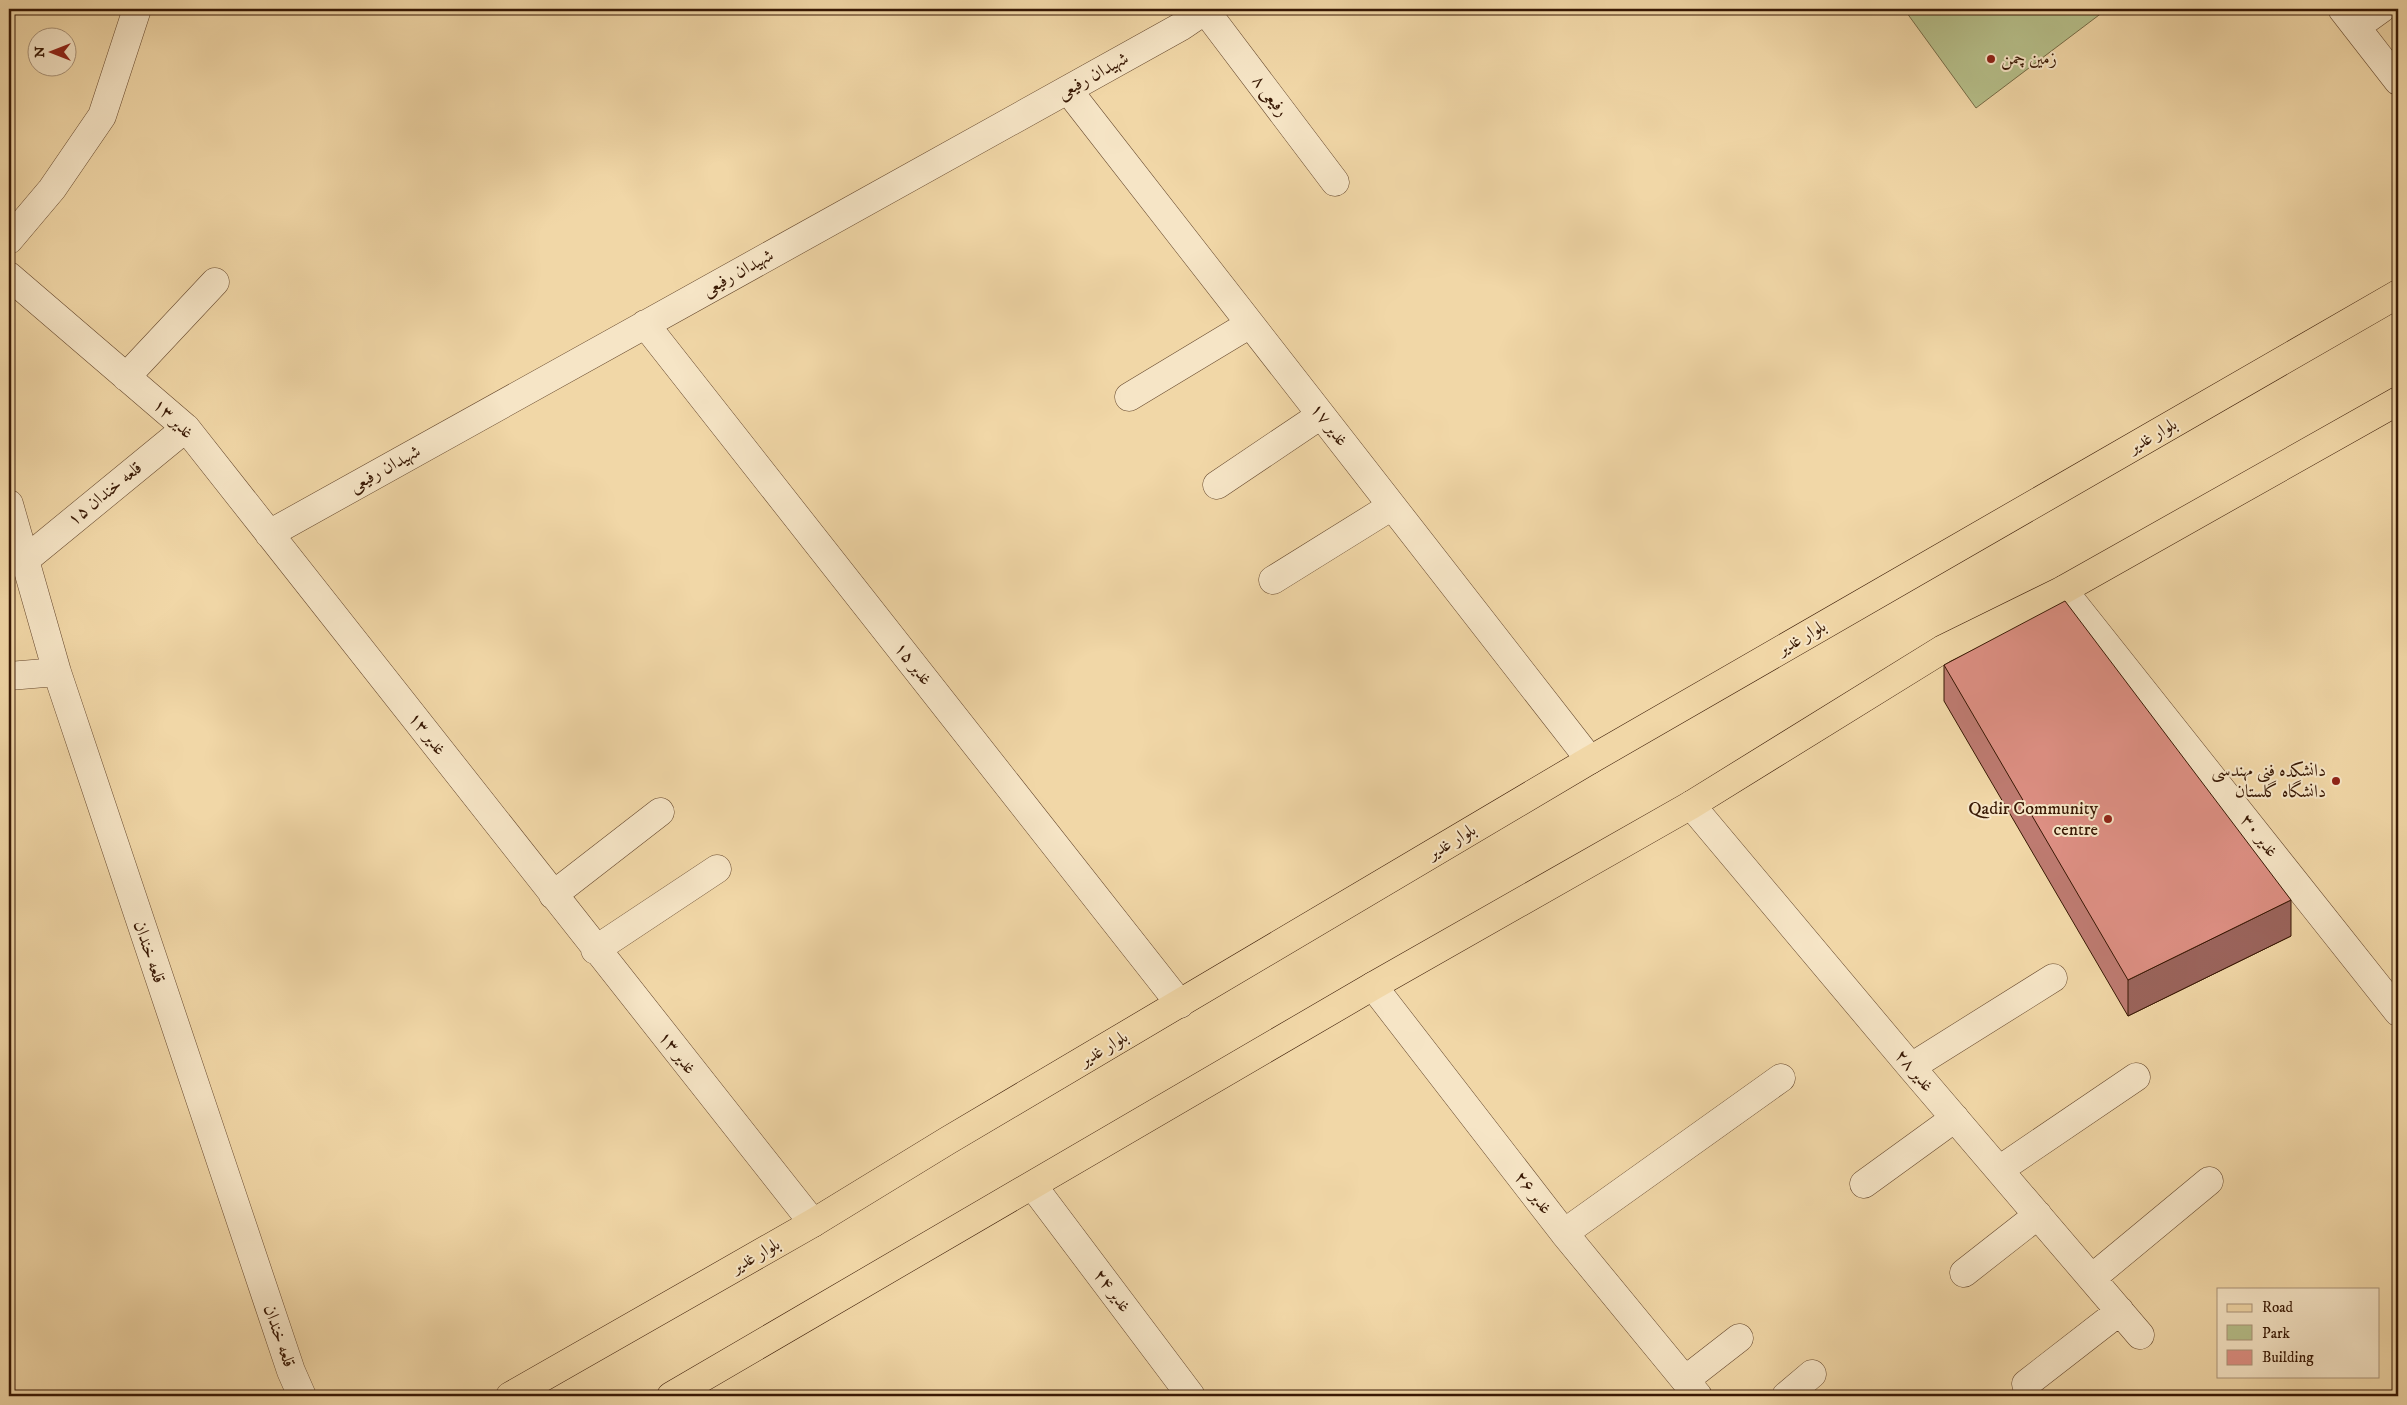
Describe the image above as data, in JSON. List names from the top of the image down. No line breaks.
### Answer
{"streets":{"main road":["بلوار غدیر"],"street":["شهیدان رفیعی","رفیعی ۸","۱۳ غدیر","۱۷ غدیر","۱۵ قلعه خندان","۱۵ غدیر","غدیر ۳۰","قلعه خندان","۲۸ غدیر","۲۶ غدیر","۲۴ غدیر"]},"crossings":[["شهیدان رفیعی","رفیعی ۸"],["شهیدان رفیعی","۱۳ غدیر"],["شهیدان رفیعی","۱۷ غدیر"],["شهیدان رفیعی","۱۵ غدیر"],["۱۳ غدیر","بلوار غدیر"],["۱۳ غدیر","۱۵ قلعه خندان"],["۱۷ غدیر","بلوار غدیر"],["بلوار غدیر","۱۵ غدیر"],["۱۵ قلعه خندان","قلعه خندان"]],"places":["زمین چمن","دانشکده فنی مهندسی دانشگاه گلستان","Qadir Community centre"],"legend":["Road","Park","Building"],"north":"left"}
